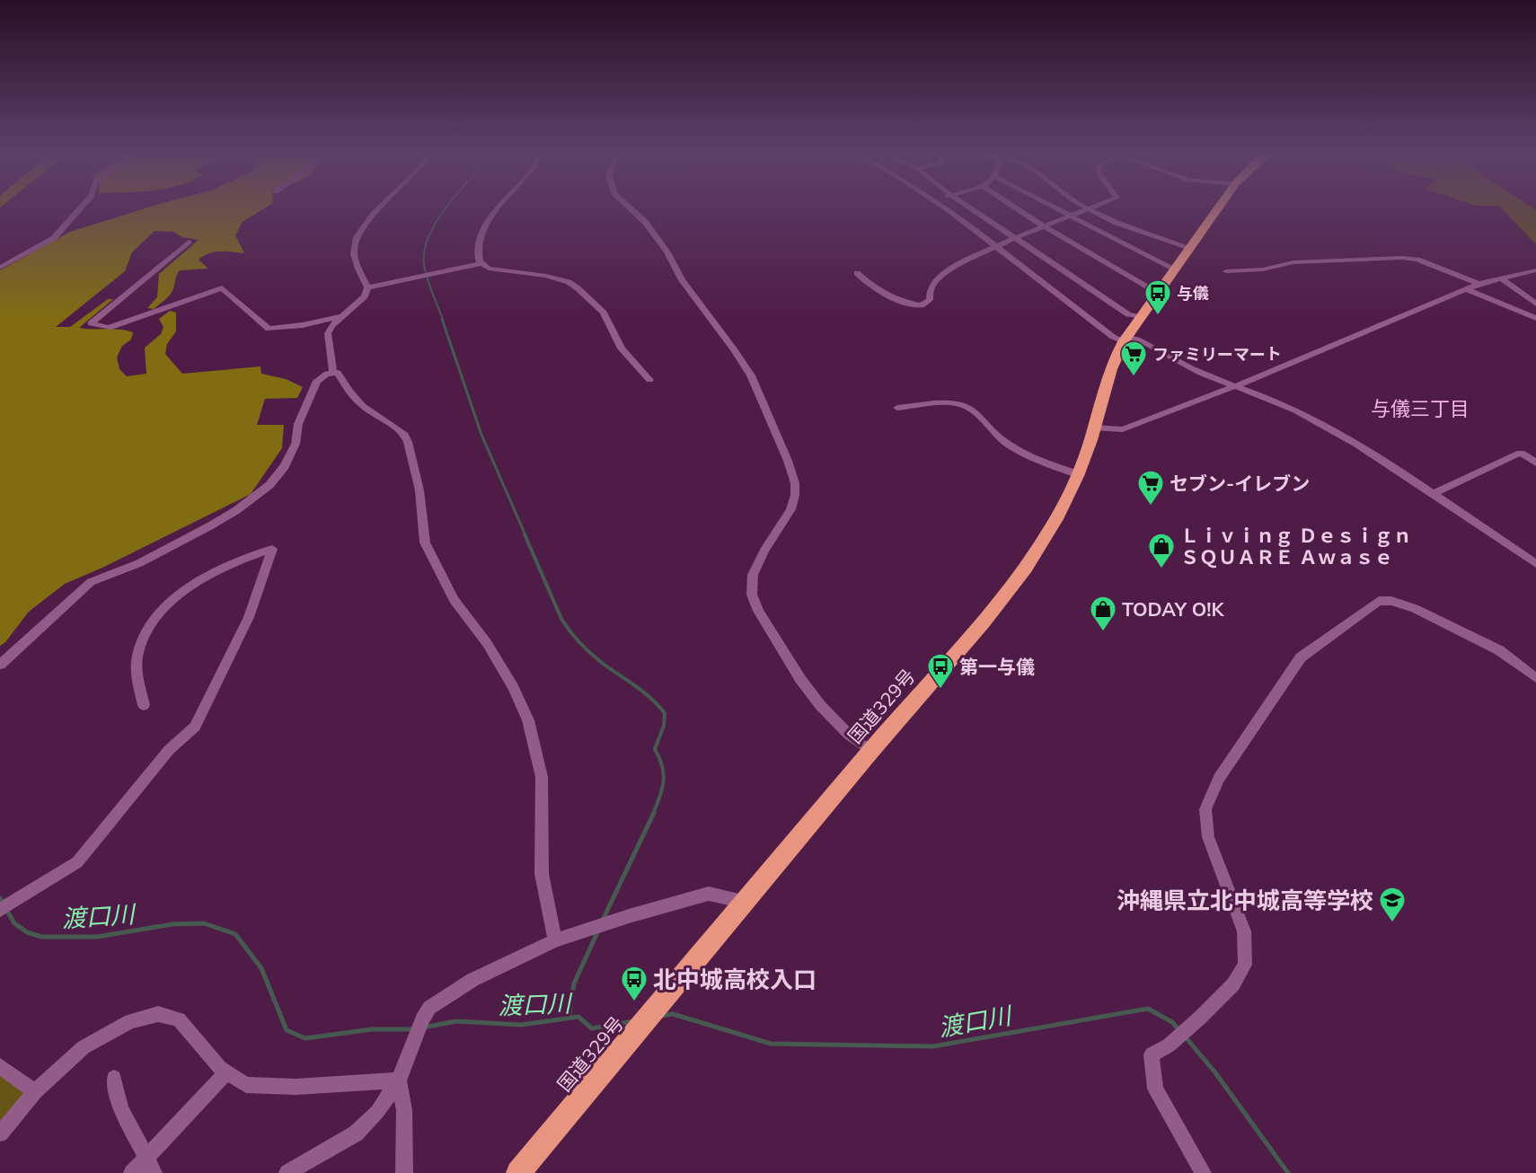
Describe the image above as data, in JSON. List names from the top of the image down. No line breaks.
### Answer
{"streets":{"highway":["国道329号"]},"districts":["与儀三丁目"],"water":["渡口川"],"places":{"bus stop":["与儀","第一与儀","北中城高校入口"],"supermarket":["ファミリーマート","セブン-イレブン"],"shop":["Ｌｉｖｉｎｇ Ｄｅｓｉｇｎ ＳＱＵＡＲＥ Ａｗａｓｅ","TODAY O!K"],"school or university":["沖縄県立北中城高等学校"]}}
